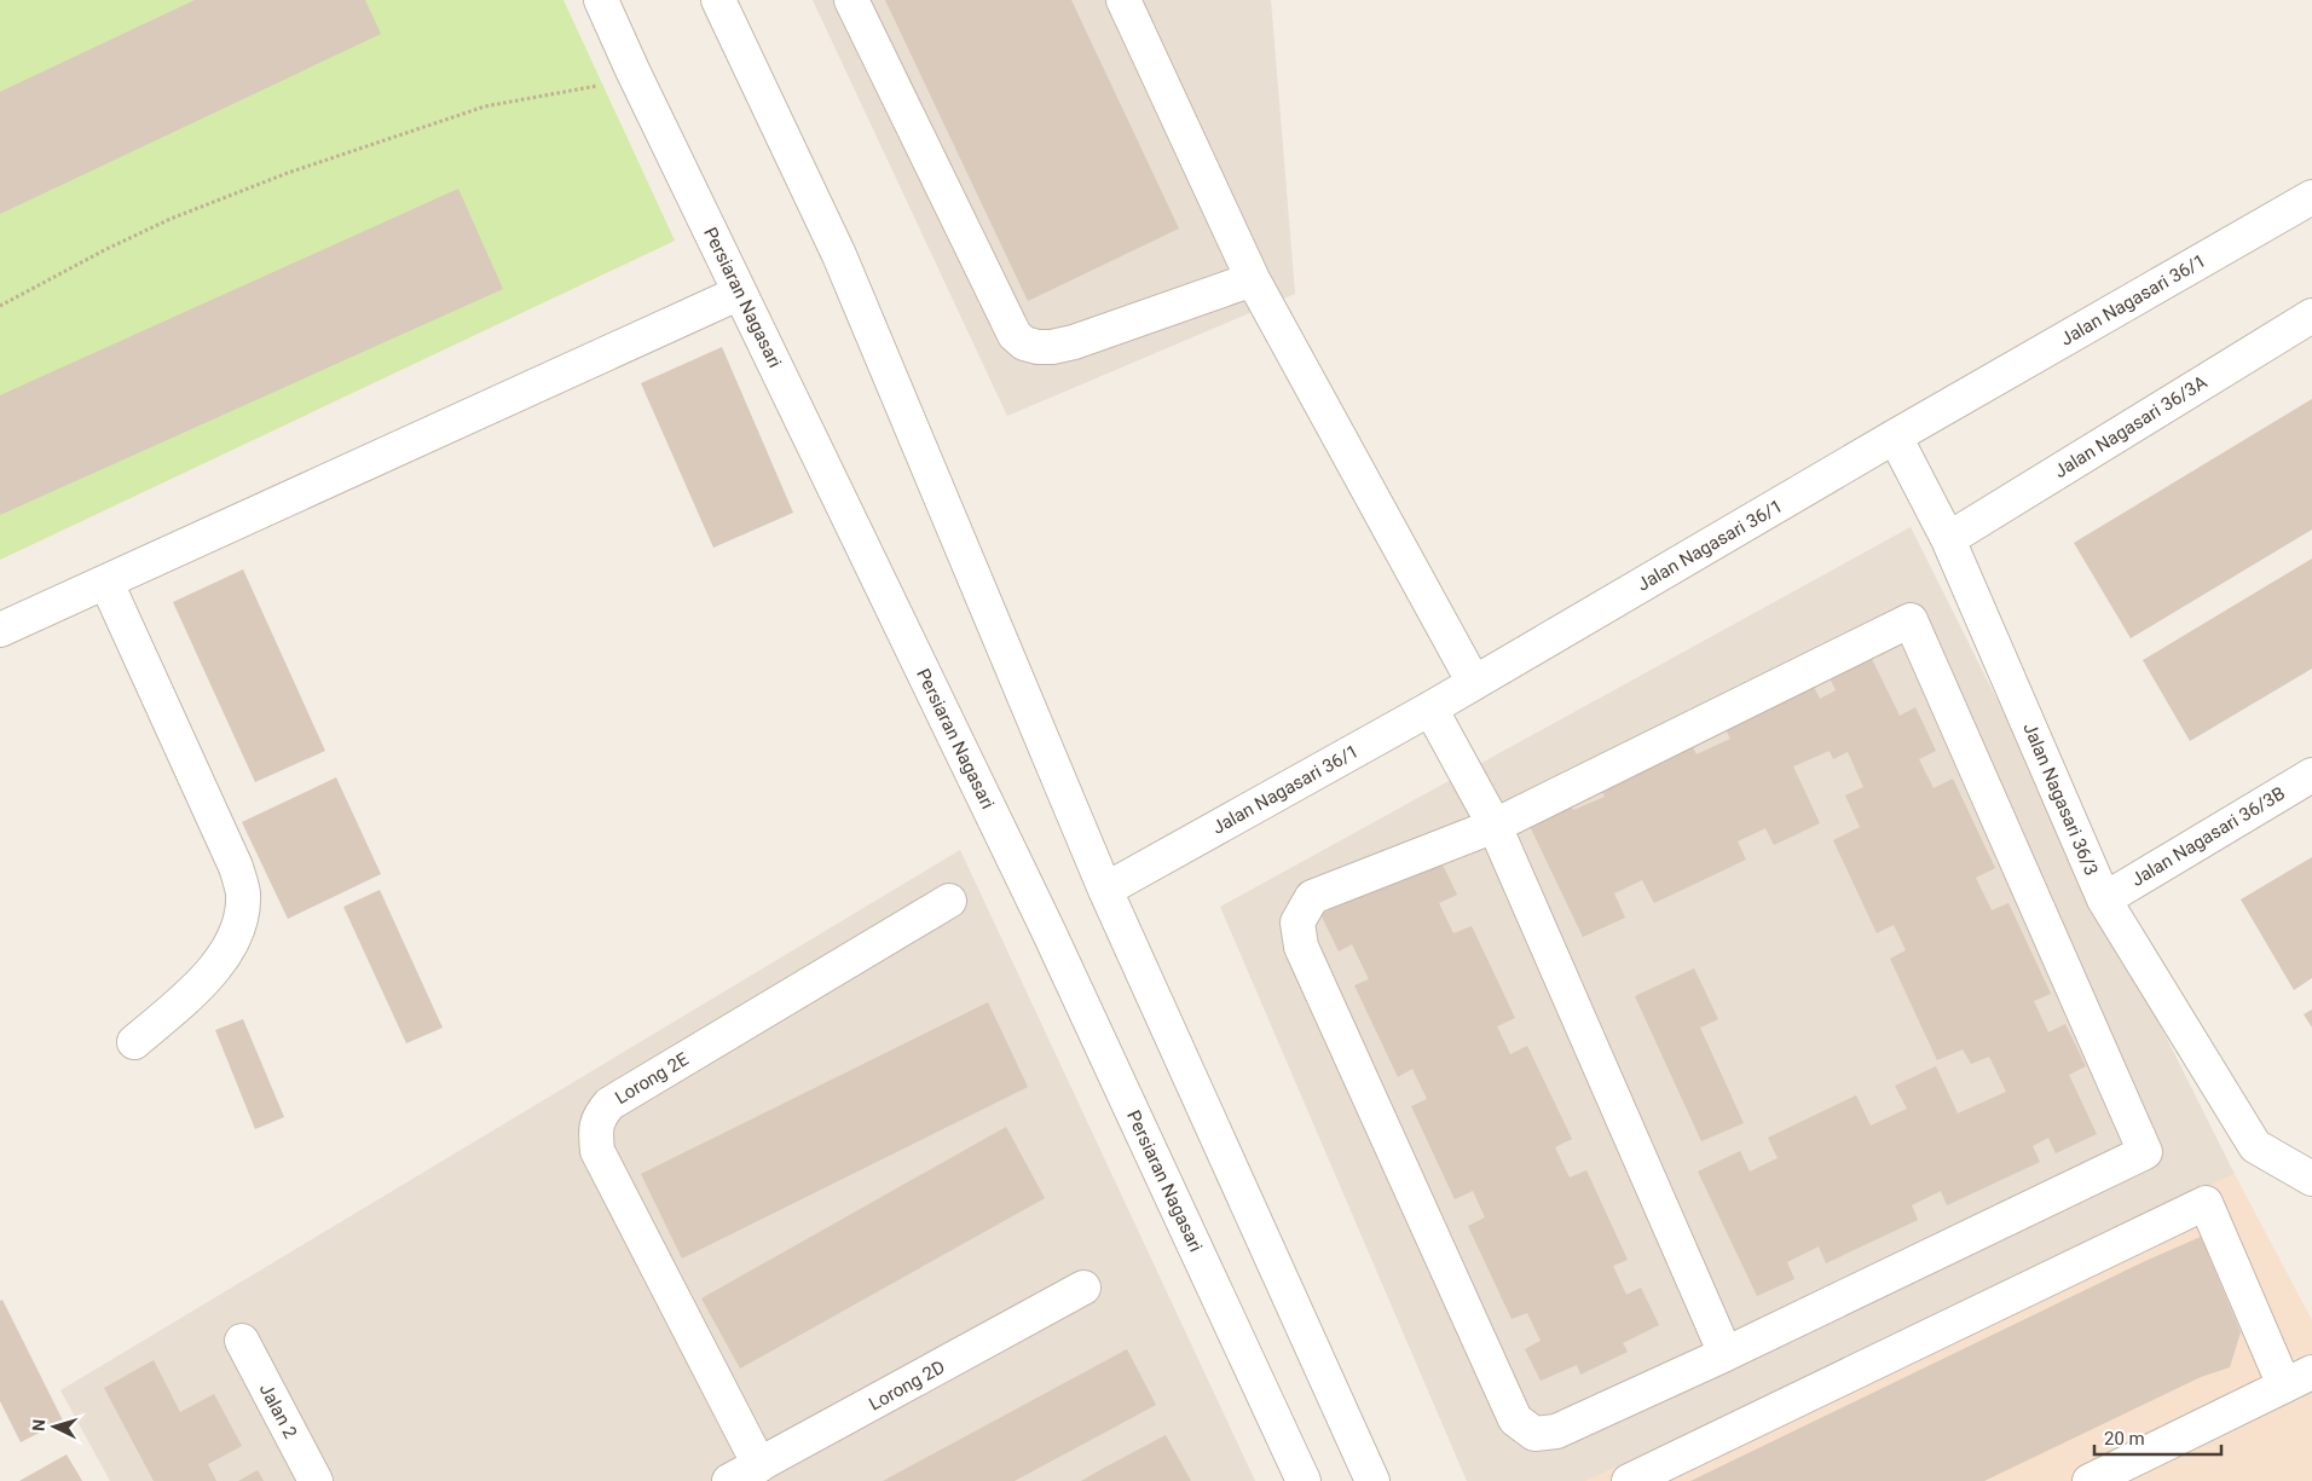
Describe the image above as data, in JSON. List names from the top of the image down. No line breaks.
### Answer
{"streets":{"street":["Persiaran Nagasari","Jalan Nagasari 36/1","Jalan Nagasari 36/3A","Jalan Nagasari 36/3","Jalan Nagasari 36/3B","Lorong 2E","Lorong 2D","Jalan 2"]},"crossings":[["Jalan Nagasari 36/1","Jalan Nagasari 36/3"],["Jalan Nagasari 36/3A","Jalan Nagasari 36/3"],["Jalan Nagasari 36/3","Jalan Nagasari 36/3B"],["Lorong 2E","Lorong 2D"]],"scale_bar":"20 m","north":"left"}
